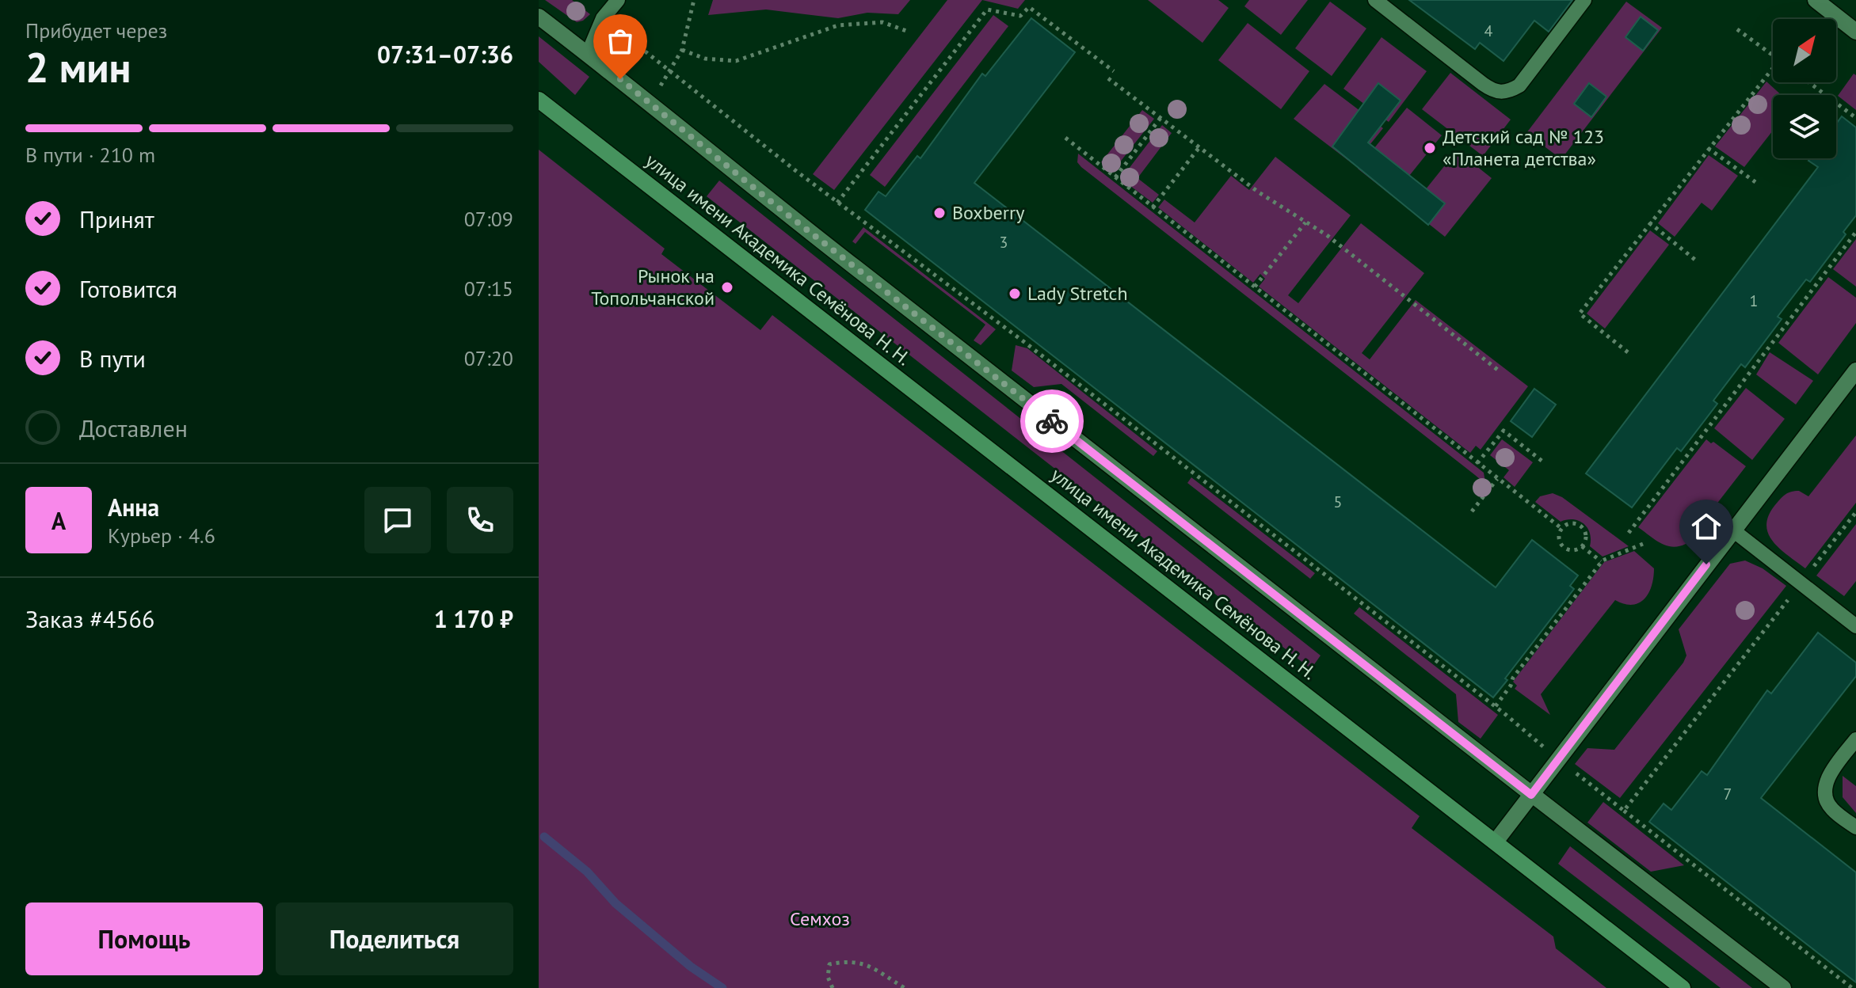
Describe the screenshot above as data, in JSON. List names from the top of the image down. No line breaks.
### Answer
{"streets":{"main road":["улица имени Академика Семёнова Н. Н."]},"parks":["Семхоз"],"places":["Детский сад № 123 «Планета детства»","Boxberry","Рынок на Топольчанской","Lady Stretch"],"house_numbers":["4","3","1","5","7"],"north":"top right","page":{"heading":["2 мин","Прибудет через","07:31–07:36"],"panel":["Анна","Курьер · 4.6","Заказ #4566","1 170 ₽"],"bar":"В пути · 210 m","list":[["Принят","07:09"],["Готовится","07:15"],["В пути","07:20"],"Доставлен"],"round":"А","buttons":["Помощь","Поделиться"]}}
